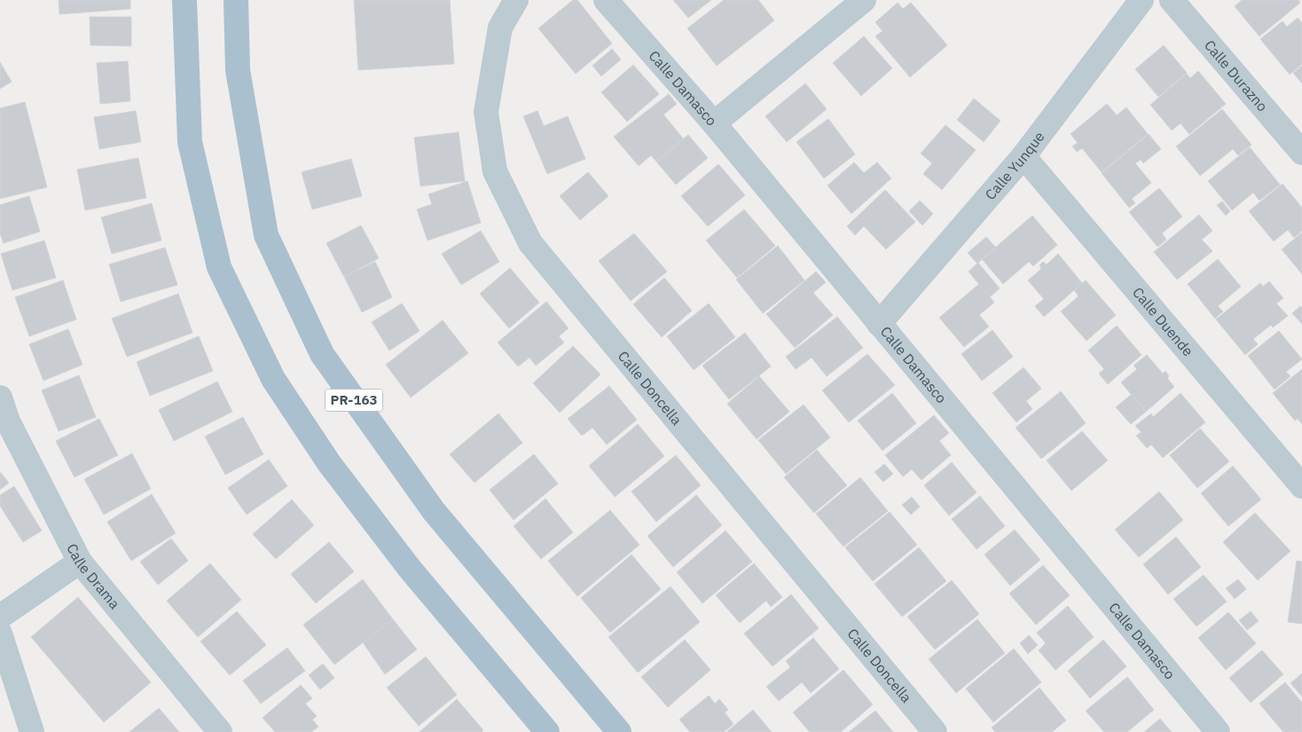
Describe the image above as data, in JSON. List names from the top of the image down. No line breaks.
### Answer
{"streets":{"main road":["PR-163"],"street":["Calle Durazno","Calle Damasco","Calle Yunque","Calle Duende","Calle Doncella","Calle Drama"]},"crossings":[["Calle Damasco","Calle Yunque"],["Calle Yunque","Calle Duende"]]}
